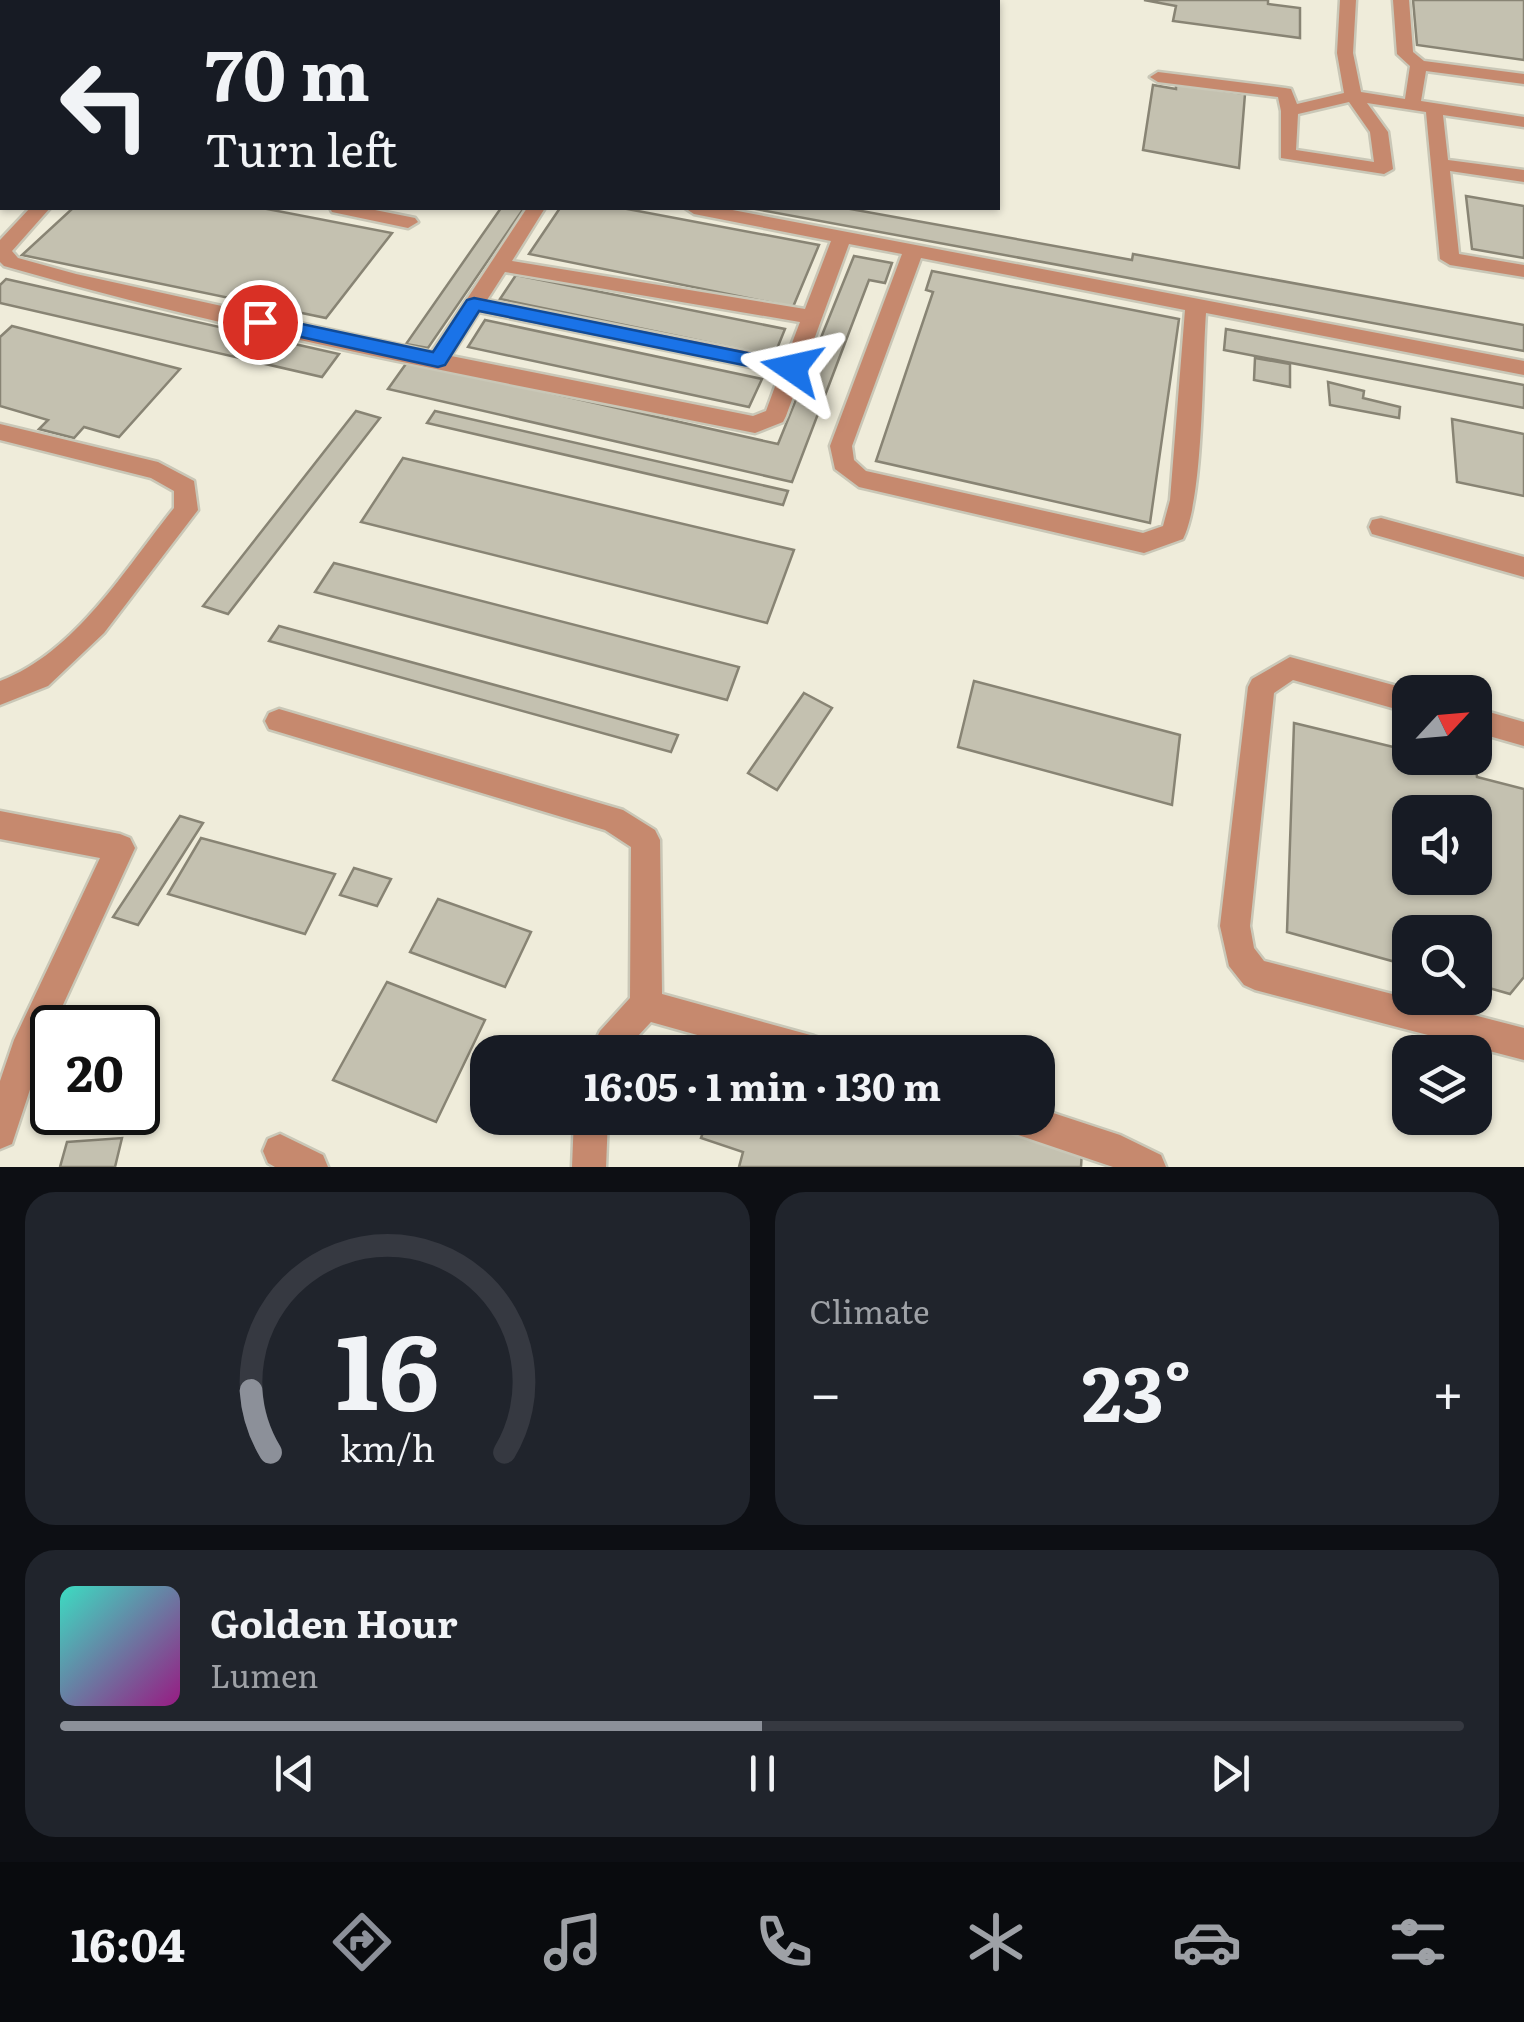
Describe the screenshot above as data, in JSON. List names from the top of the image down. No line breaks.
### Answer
{"north":"top right","page":{"turn":["70 m","Turn left"],"limit":"20","trip":"16:05 · 1 min · 130 m","tile":"Climate","heat":["−","23°","+"],"song":["Golden Hour","Lumen"],"tabs":"16:04","gauge":["16","km/h"]}}
